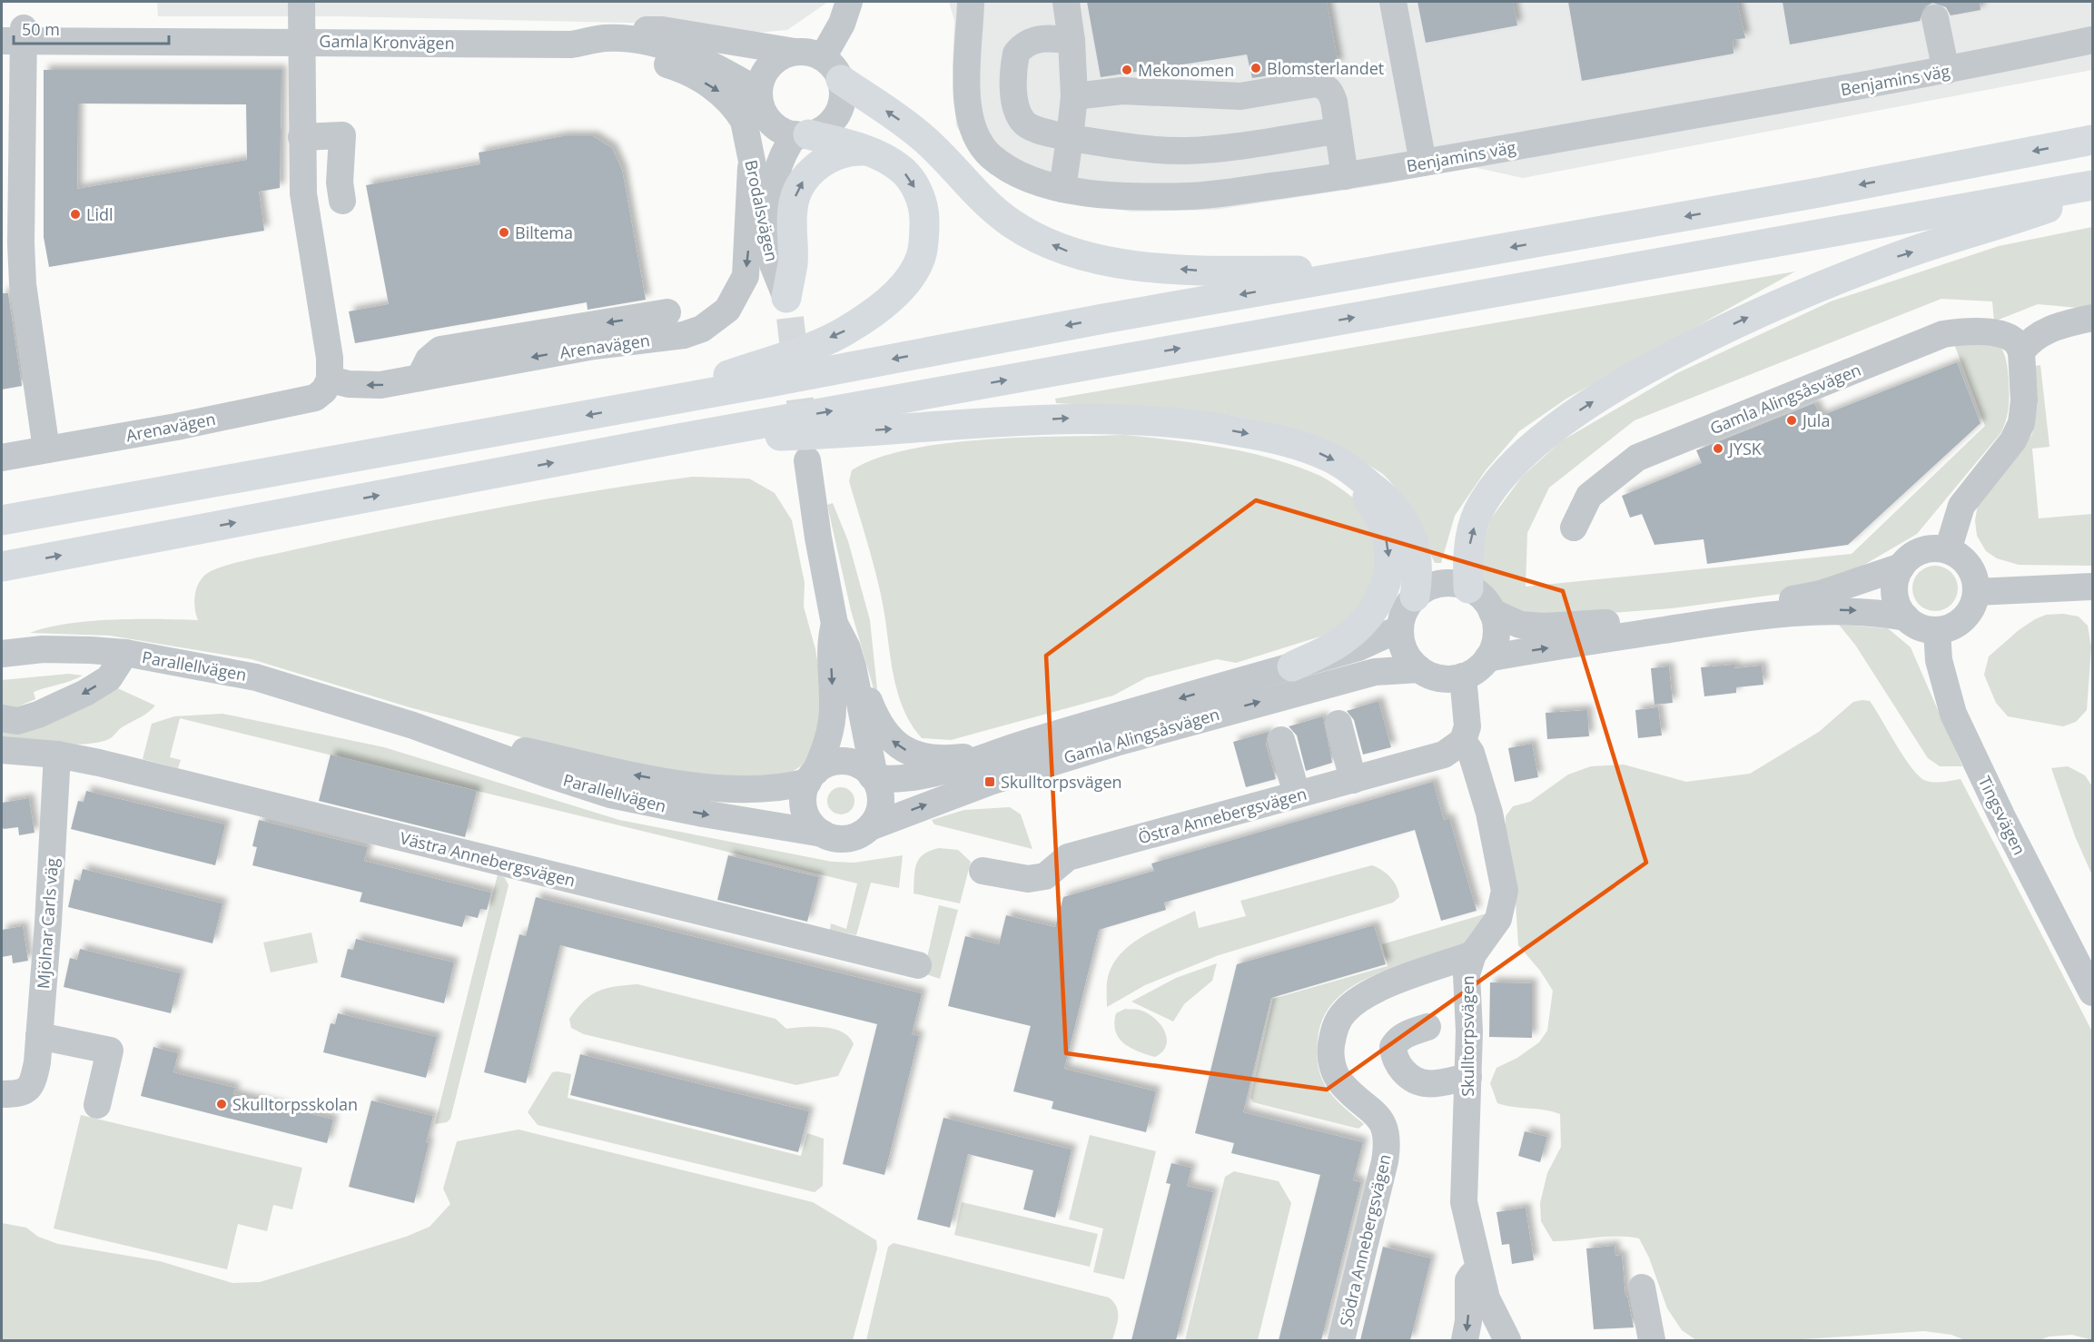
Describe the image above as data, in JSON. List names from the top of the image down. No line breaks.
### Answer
{"streets":{"street":["Gamla Kronvägen","Benjamins väg","Brodalsvägen","Arenavägen","Gamla Alingsåsvägen","Parallellvägen","Östra Annebergsvägen","Tingsvägen","Västra Annebergsvägen","Mjölnar Carls väg","Skulltorpsvägen","Södra Annebergsvägen"]},"crossings":[["Gamla Kronvägen","Brodalsvägen"],["Brodalsvägen","Arenavägen"],["Gamla Alingsåsvägen","Parallellvägen"],["Östra Annebergsvägen","Skulltorpsvägen"],["Västra Annebergsvägen","Mjölnar Carls väg"],["Skulltorpsvägen","Södra Annebergsvägen"]],"places":{"other":["Blomsterlandet","Mekonomen","Lidl","Biltema","Jula","JYSK","Skulltorpsskolan"],"transit":["Skulltorpsvägen"]},"scale_bar":"50 m"}
